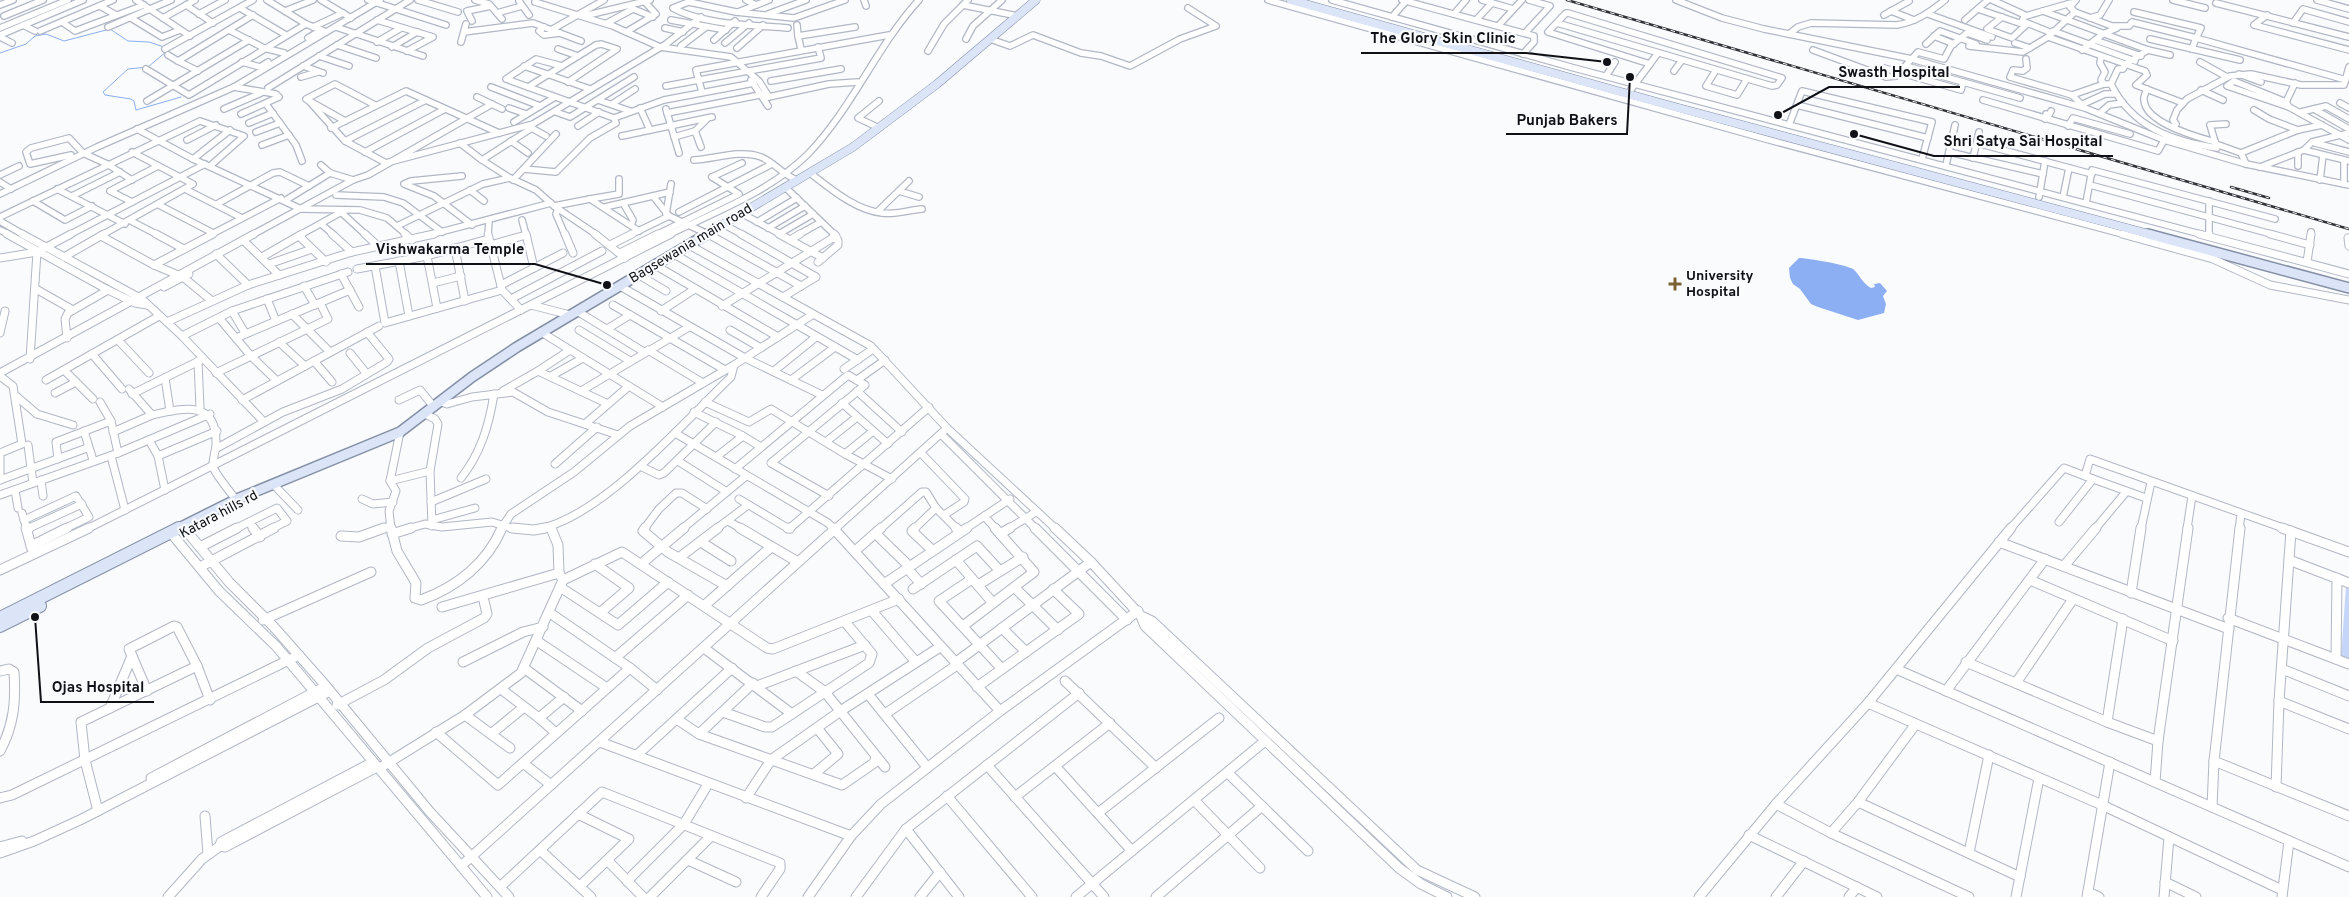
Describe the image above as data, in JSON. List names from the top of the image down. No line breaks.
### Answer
{"streets":{"main road":["Bagsewania main road","Katara hills rd"]},"crossings":[["Bagsewania main road","Katara hills rd"]],"places":{"other":["The Glory Skin Clinic","Punjab Bakers","Swasth Hospital","Shri Satya Sai Hospital","Vishwakarma Temple","Ojas Hospital"],"health":["University Hospital"]}}
